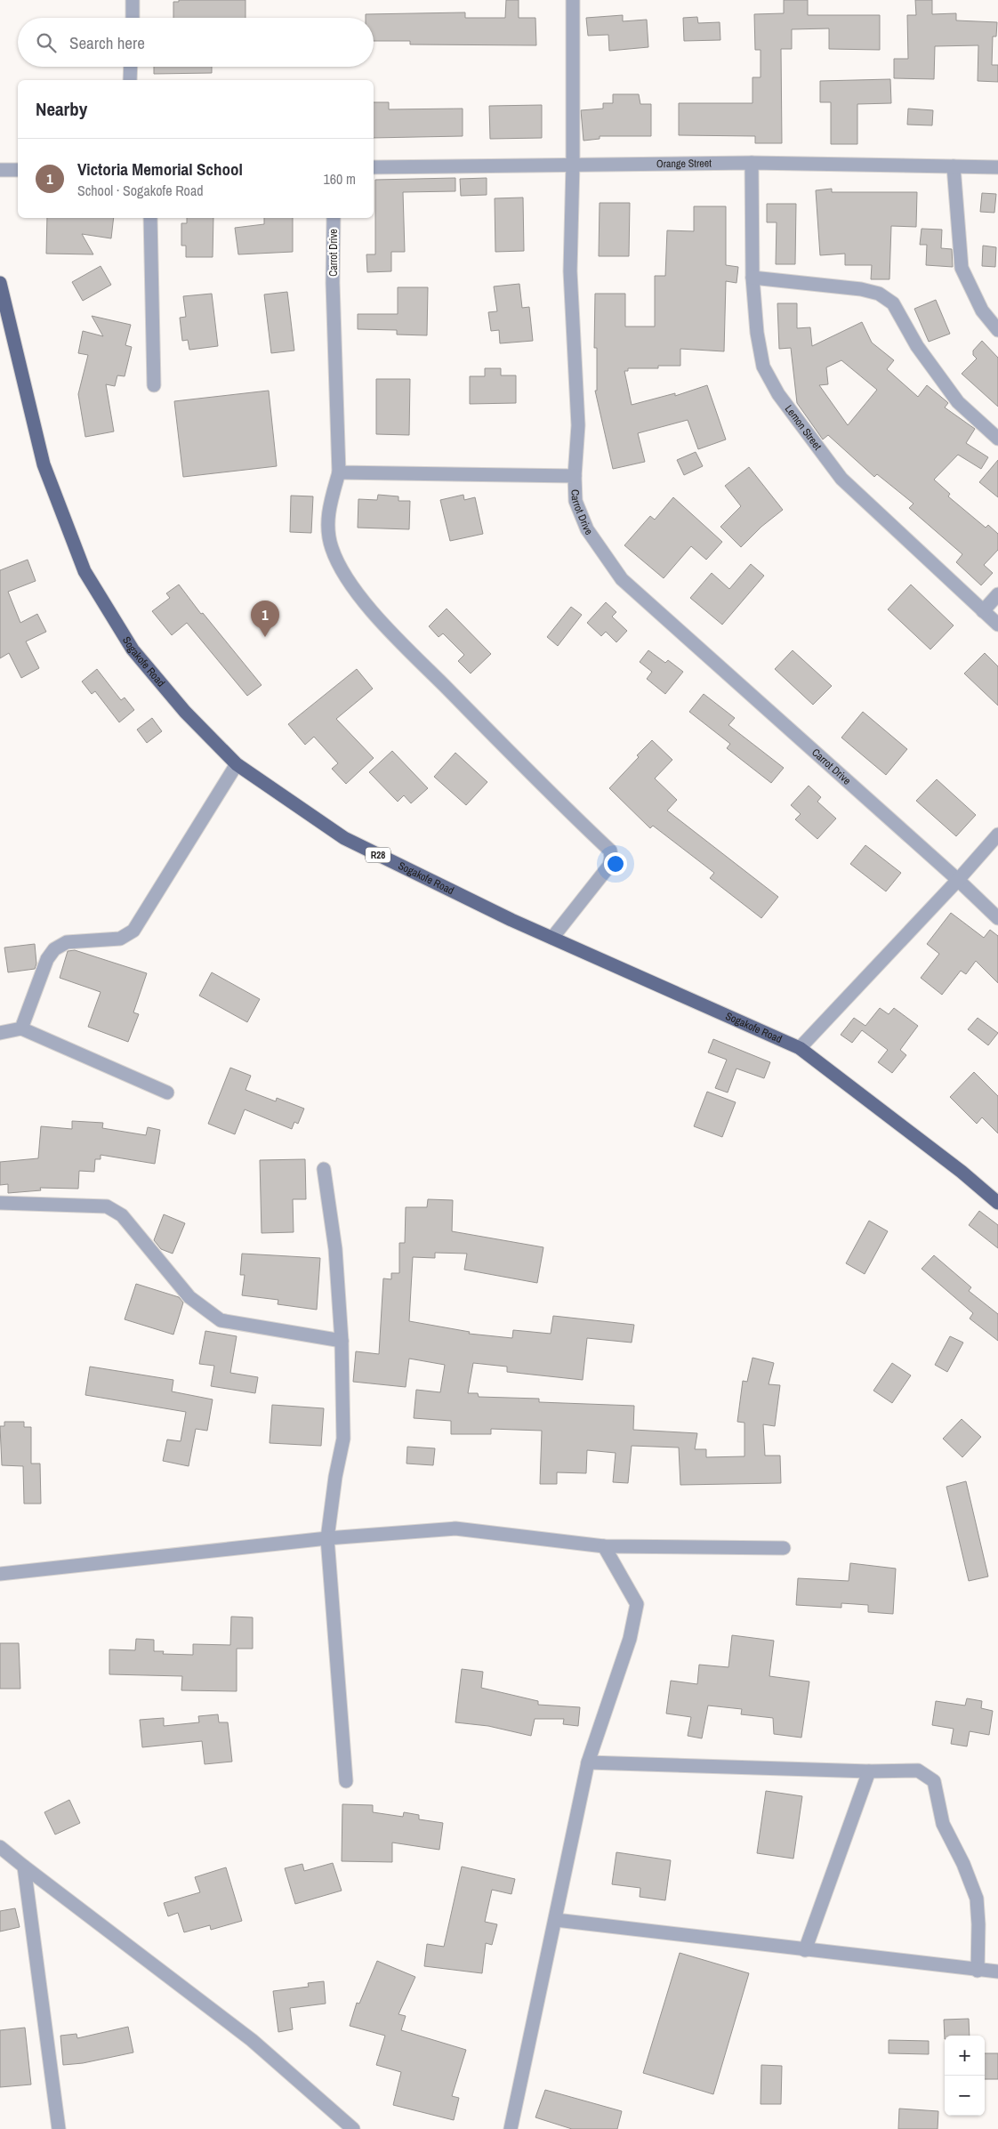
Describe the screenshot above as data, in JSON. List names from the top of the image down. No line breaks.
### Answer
{"streets":{"main road":["Sogakofe Road","R28"],"street":["Orange Street","Carrot Drive","Lemon Street"]},"crossings":[["Orange Street","Lemon Street"]],"page":{"search":"Search here","heading":"Nearby","list":[{"mark":"1","name":"Victoria Memorial School","note":"School · Sogakofe Road","value":"160 m"}],"pins":"1","map_buttons":["+","−"]}}
